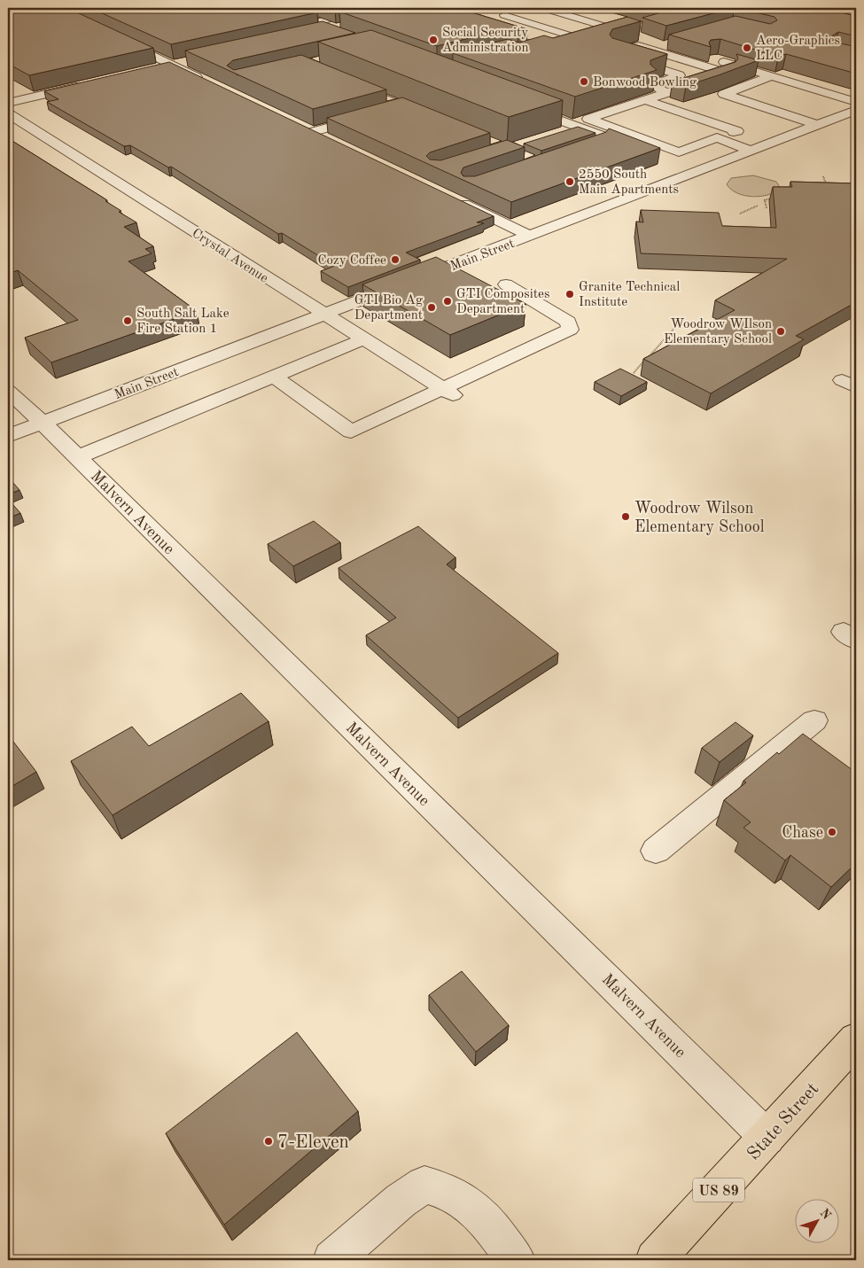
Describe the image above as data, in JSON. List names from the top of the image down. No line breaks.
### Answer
{"streets":{"main road":["State Street","US 89"],"street":["Main Street","Crystal Avenue","Malvern Avenue"]},"crossings":[["Main Street","Crystal Avenue"],["Main Street","Malvern Avenue"],["Malvern Avenue","State Street"]],"places":["Social Security Administration","Aero-Graphics LLC","Bonwood Bowling","2550 South Main Apartments","Cozy Coffee","Granite Technical Institute","GTI Composites Department","GTI Bio Ag Department","South Salt Lake Fire Station 1","Woodrow WIlson Elementary School","Woodrow Wilson Elementary School","Chase","7-Eleven"],"north":"top right"}
